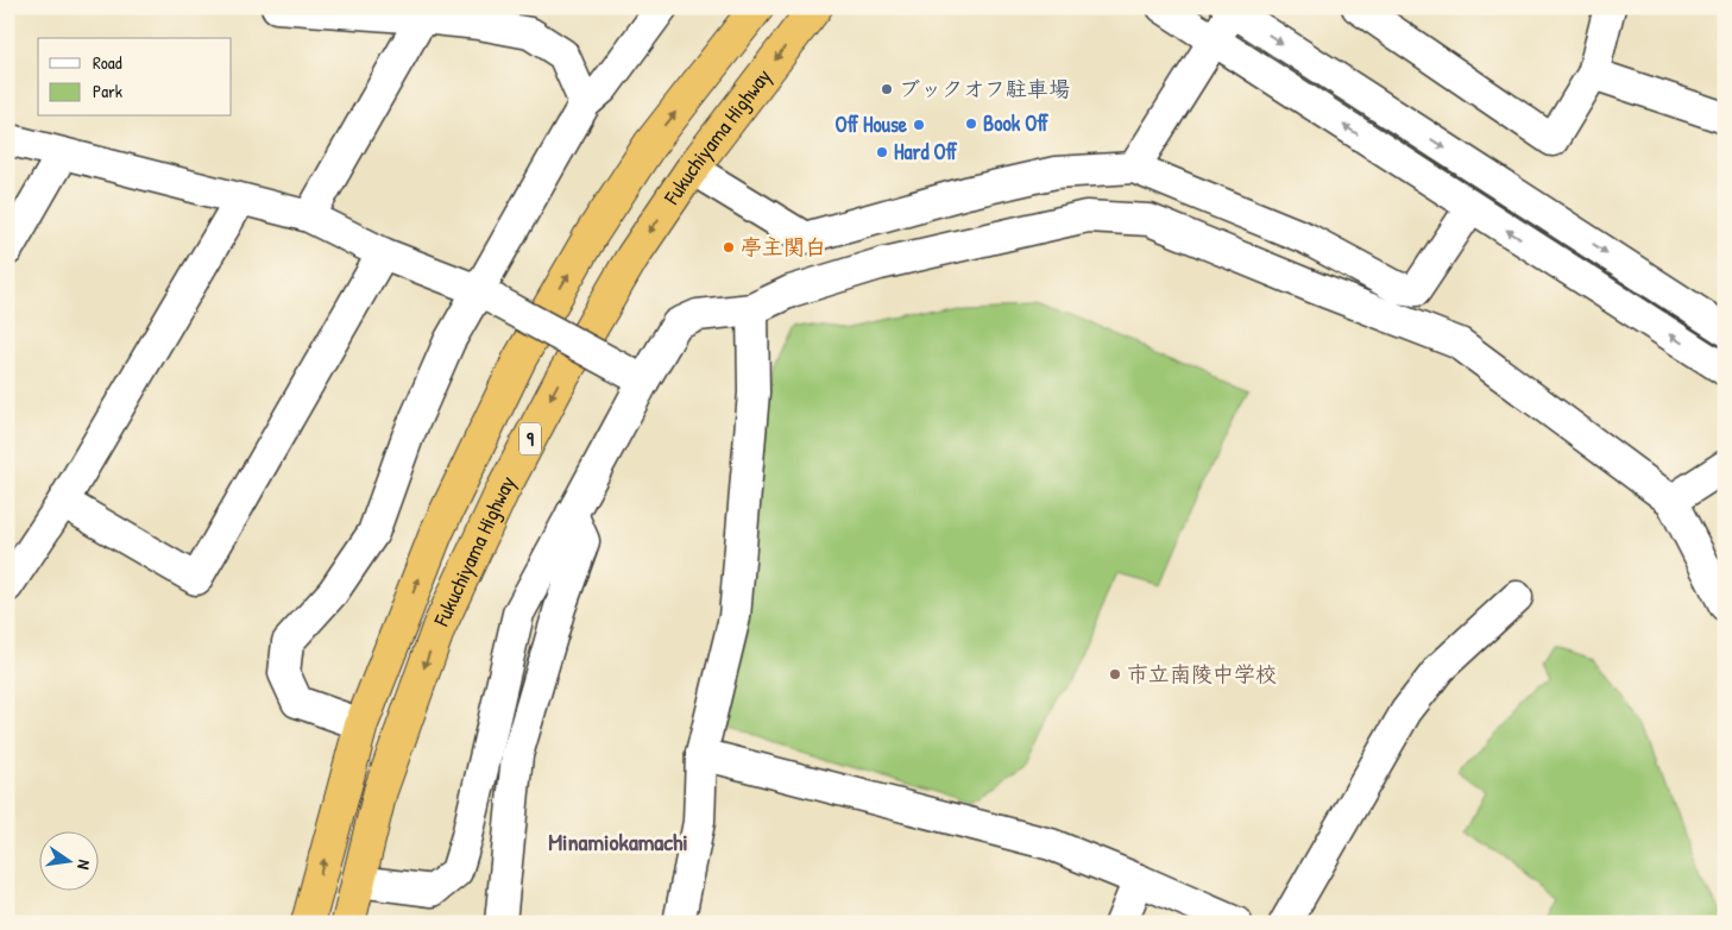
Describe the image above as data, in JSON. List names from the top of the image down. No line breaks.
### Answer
{"streets":{"highway":["Fukuchiyama Highway","9"]},"districts":["Minamiokamachi"],"places":["ブックオフ駐車場","Book Off","Off House","Hard Off","亭主関白","市立南陵中学校"],"legend":["Road","Park"],"north":"right"}
